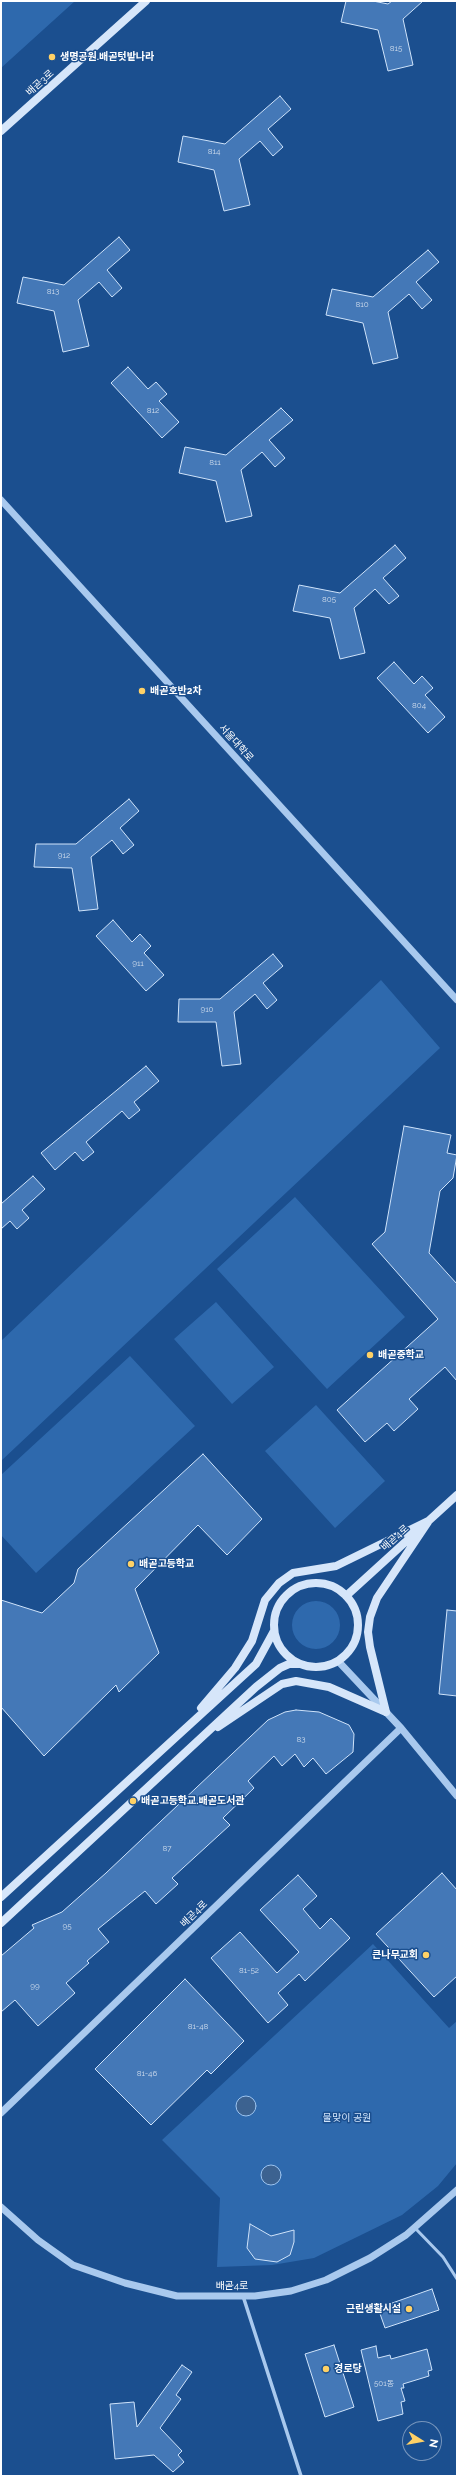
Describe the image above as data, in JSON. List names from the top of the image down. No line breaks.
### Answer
{"streets":{"main road":["배곧3로","배곧4로"],"street":["서울대학로"]},"parks":["물맞이 공원"],"places":["생명공원.배곧텃밭나라","배곧호반2차","배곧중학교","배곧고등학교","배곧고등학교.배곧도서관","큰나무교회","근린생활시설","경로당"],"house_numbers":["815","814","813","810","812","811","805","804","912","911","910","83","87","95","81-52","99","81-48","81-46","501동"],"north":"right"}
